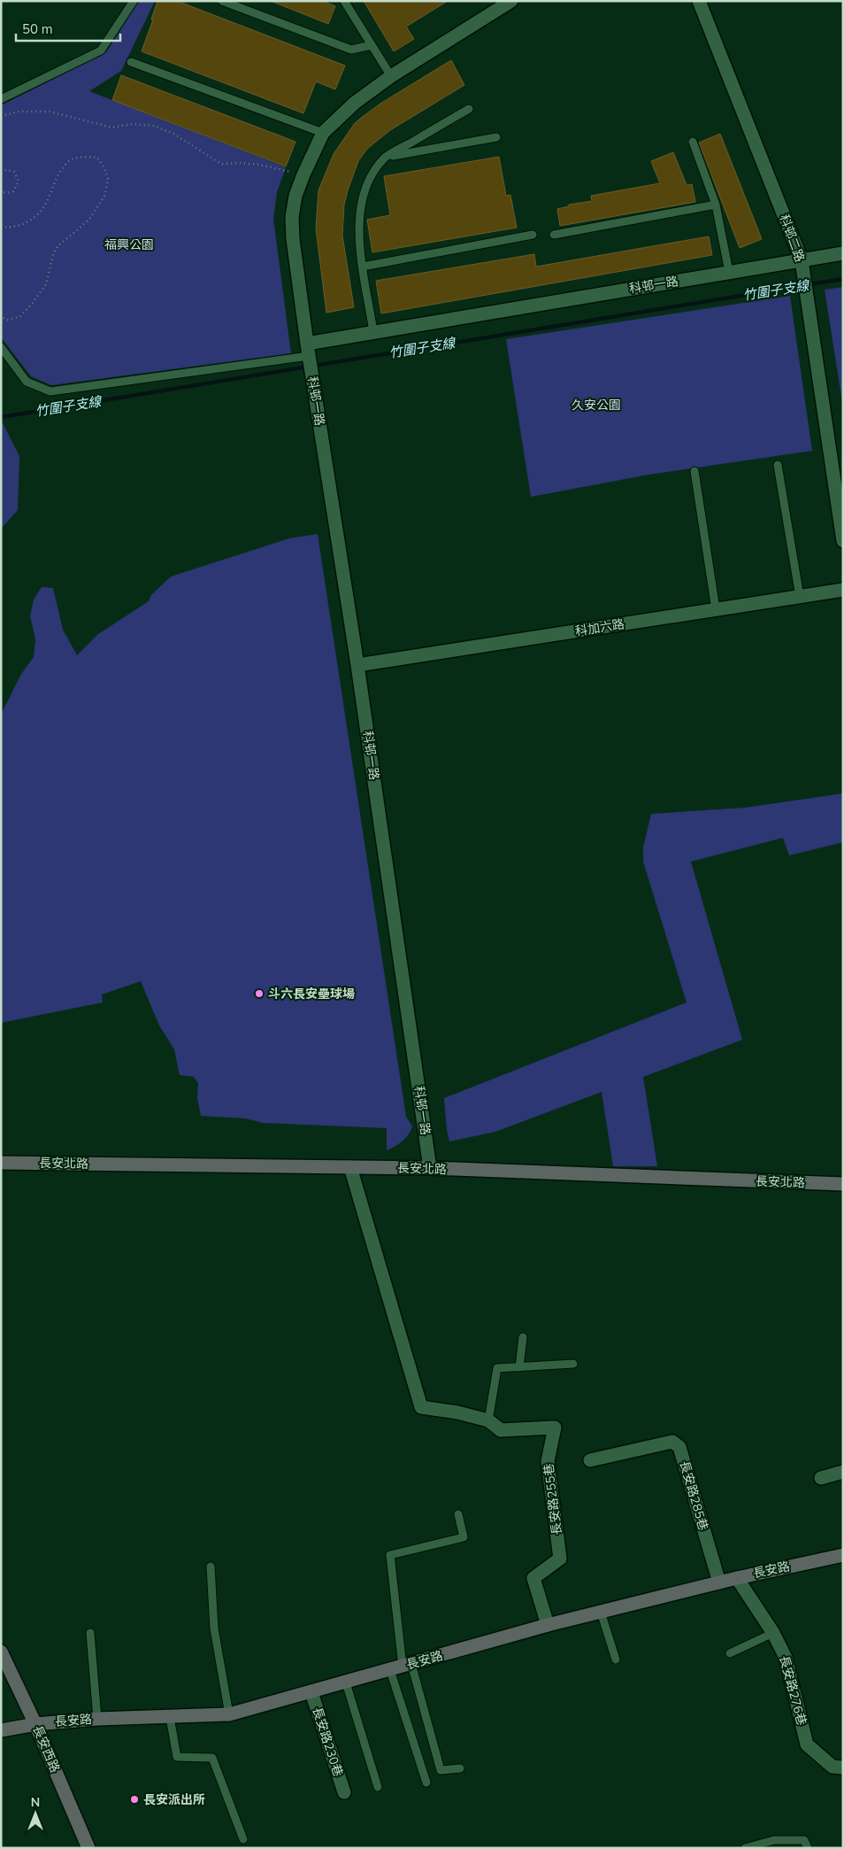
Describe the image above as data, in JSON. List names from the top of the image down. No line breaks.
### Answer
{"streets":{"street":["科邨二路","科邨一路","科加六路","長安北路","長安路285巷","長安路255巷","長安路","長安路276巷","長安路230巷","長安西路"]},"crossings":[["科邨二路","科邨一路"],["科邨一路","科加六路"],["科邨一路","長安北路"],["長安路285巷","長安路"],["長安路255巷","長安路"],["長安路","長安路276巷"],["長安路","長安路230巷"],["長安路","長安西路"]],"water":["竹圍子支線"],"parks":["福興公園","久安公園"],"places":["斗六長安壘球場","長安派出所"],"scale_bar":"50 m","north":"top"}
